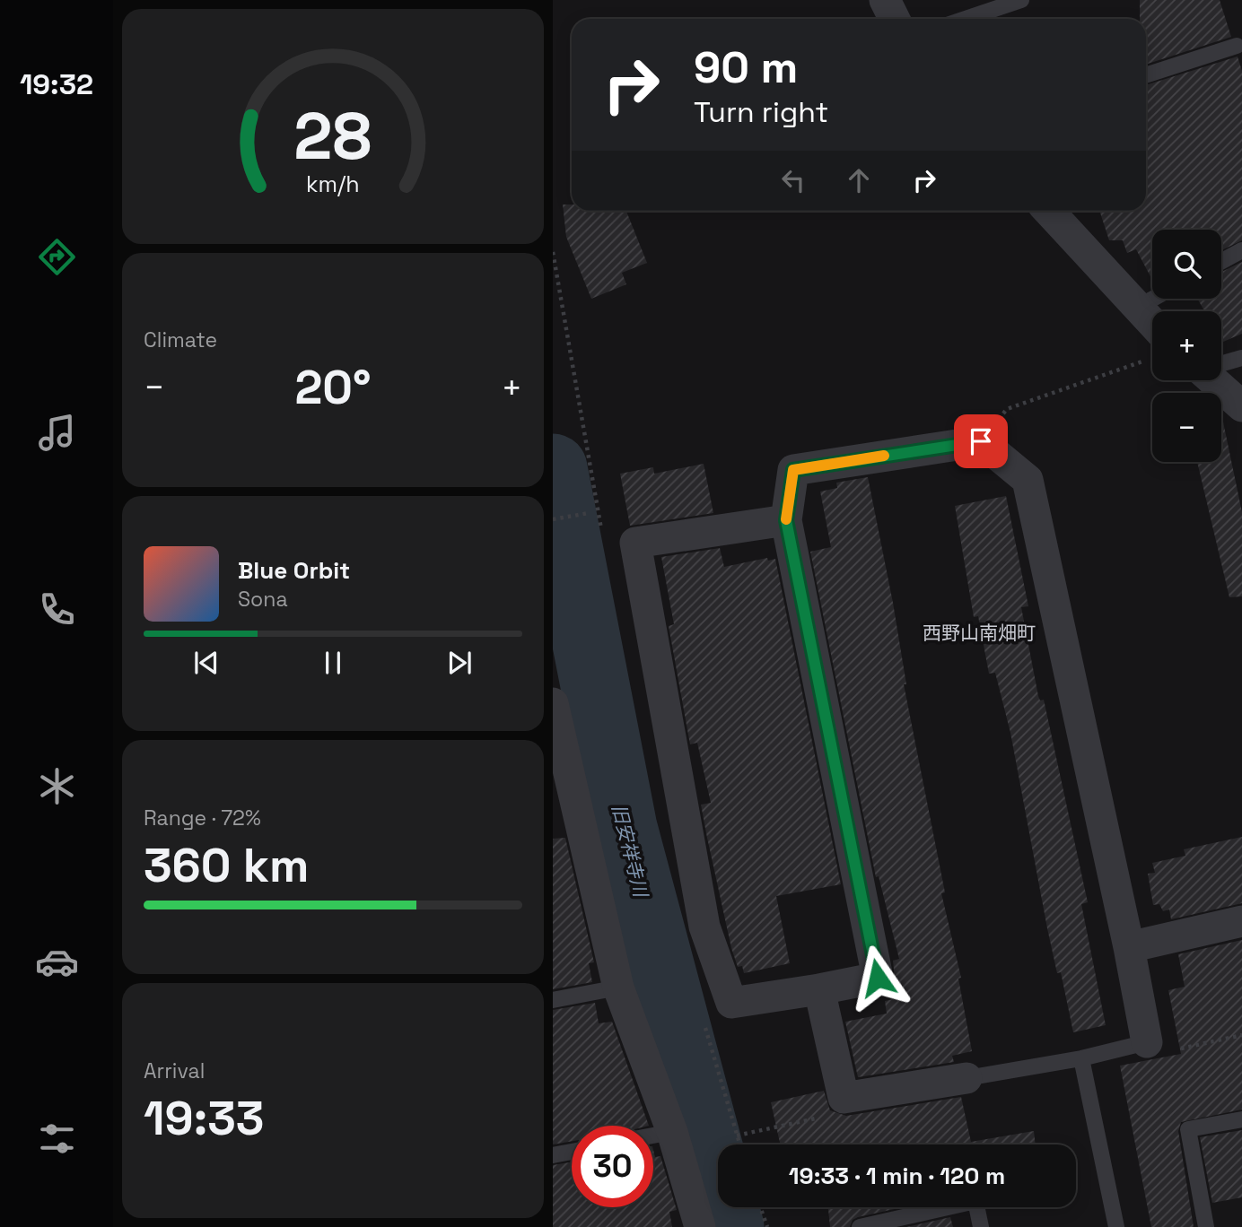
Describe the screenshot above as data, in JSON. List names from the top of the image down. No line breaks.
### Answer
{"districts":["西野山南畑町"],"water":["旧安祥寺川"],"page":{"tabs":"19:32","turn":["90 m","Turn right"],"map_buttons":["+","−"],"tile":["Climate",["Range · 72%","360 km"],["Arrival","19:33"]],"heat":["−","20°","+"],"song":["Blue Orbit","Sona"],"limit":"30","trip":"19:33 · 1 min · 120 m","gauge":["28","km/h"]}}
